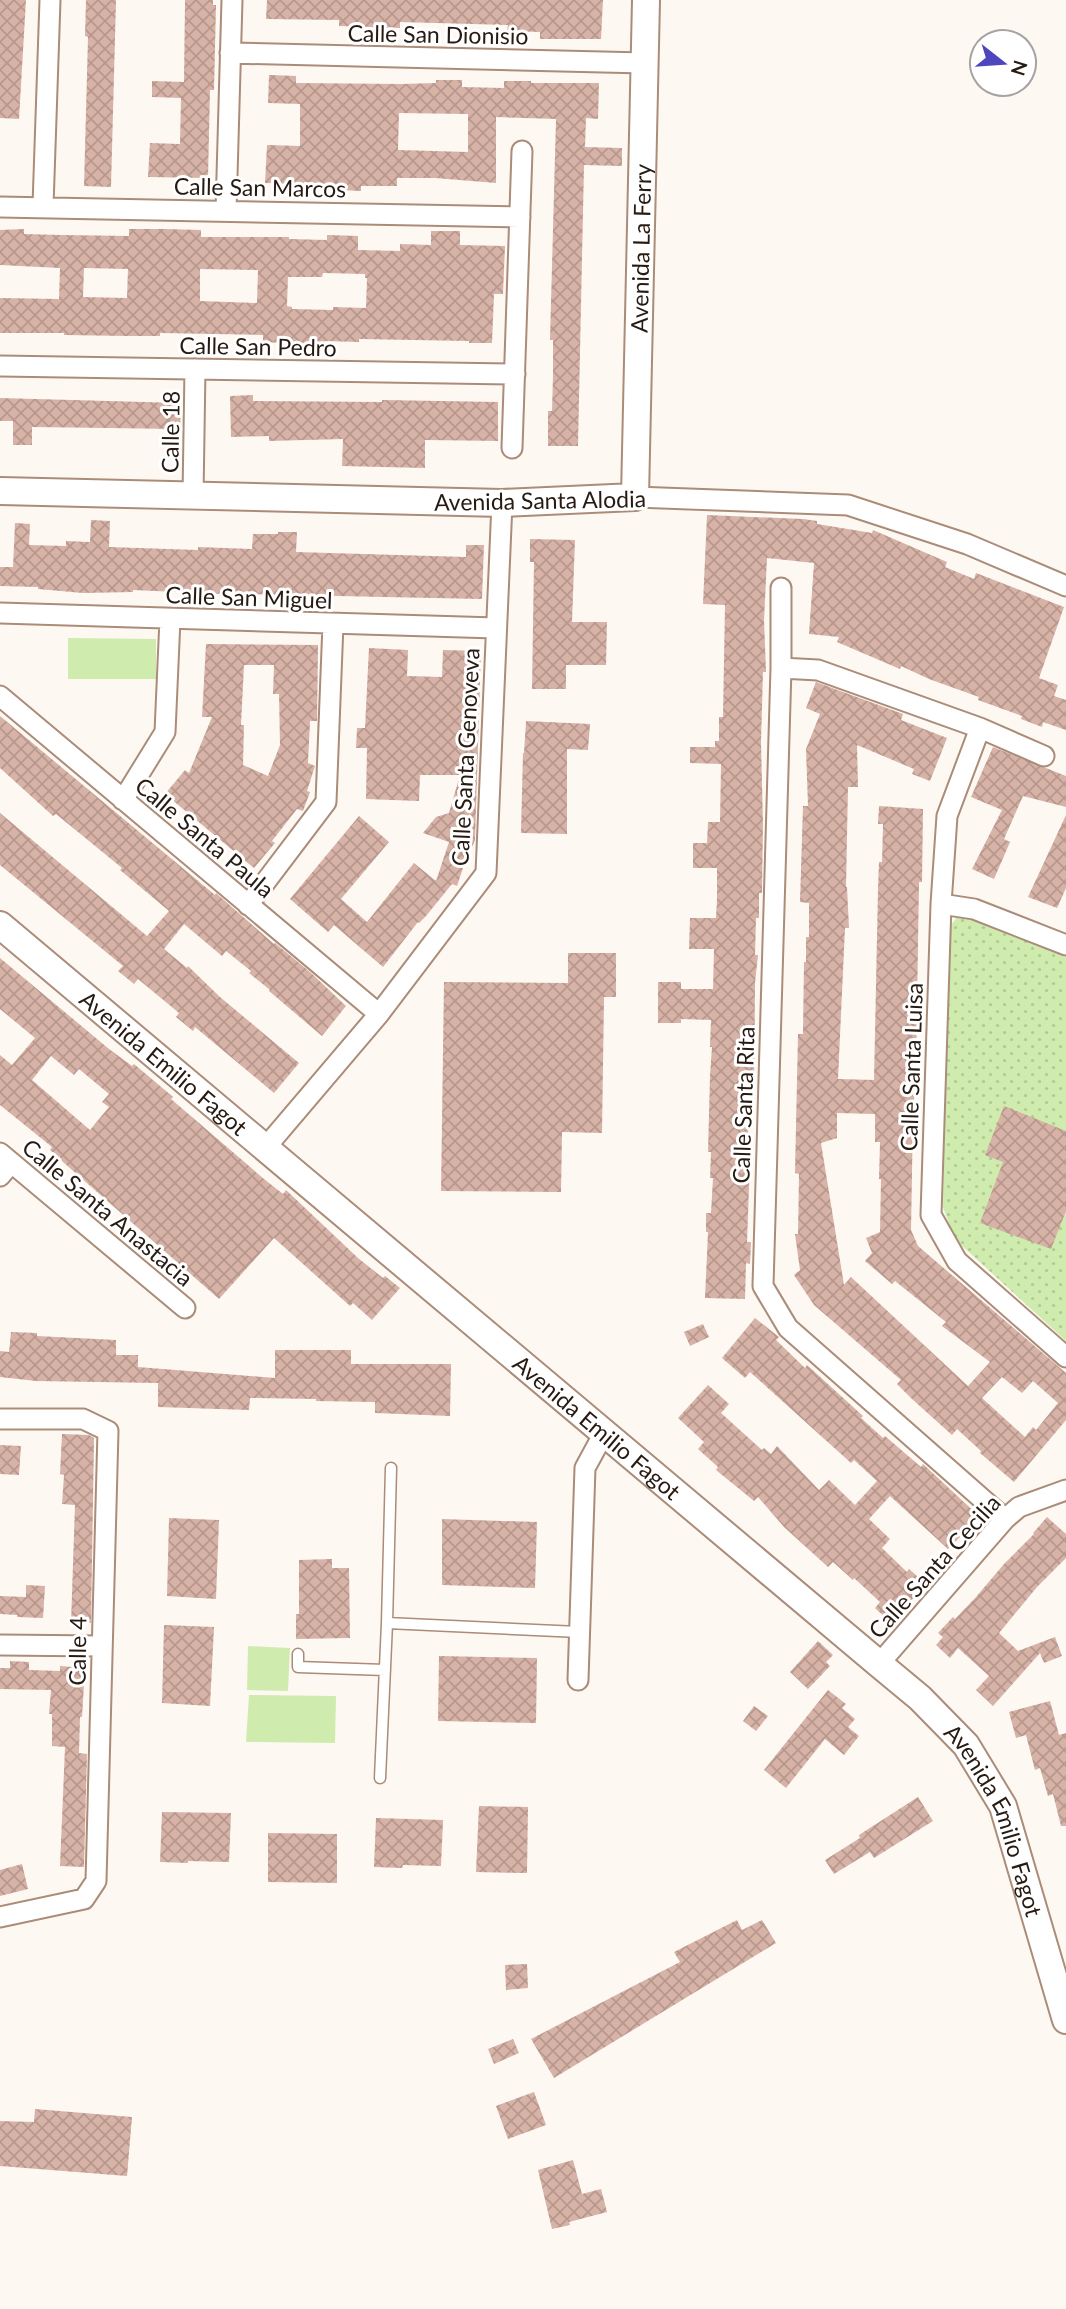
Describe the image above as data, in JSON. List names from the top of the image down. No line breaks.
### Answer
{"streets":{"street":["Calle San Dionisio","Calle San Marcos","Avenida La Ferry","Calle San Pedro","Calle 18","Avenida Santa Alodia","Calle San Miguel","Calle Santa Genoveva","Calle Santa Paula","Avenida Emilio Fagot","Calle Santa Luisa","Calle Santa Rita","Calle Santa Anastacia","Calle Santa Cecilia","Calle 4"]},"crossings":[["Calle San Dionisio","Avenida La Ferry"],["Avenida La Ferry","Avenida Santa Alodia"],["Calle San Pedro","Calle 18"],["Calle 18","Avenida Santa Alodia"],["Avenida Santa Alodia","Calle Santa Genoveva"],["Calle San Miguel","Calle Santa Genoveva"],["Calle Santa Genoveva","Calle Santa Paula"],["Calle Santa Genoveva","Avenida Emilio Fagot"],["Avenida Emilio Fagot","Calle Santa Cecilia"],["Calle Santa Rita","Calle Santa Cecilia"]],"north":"right"}
